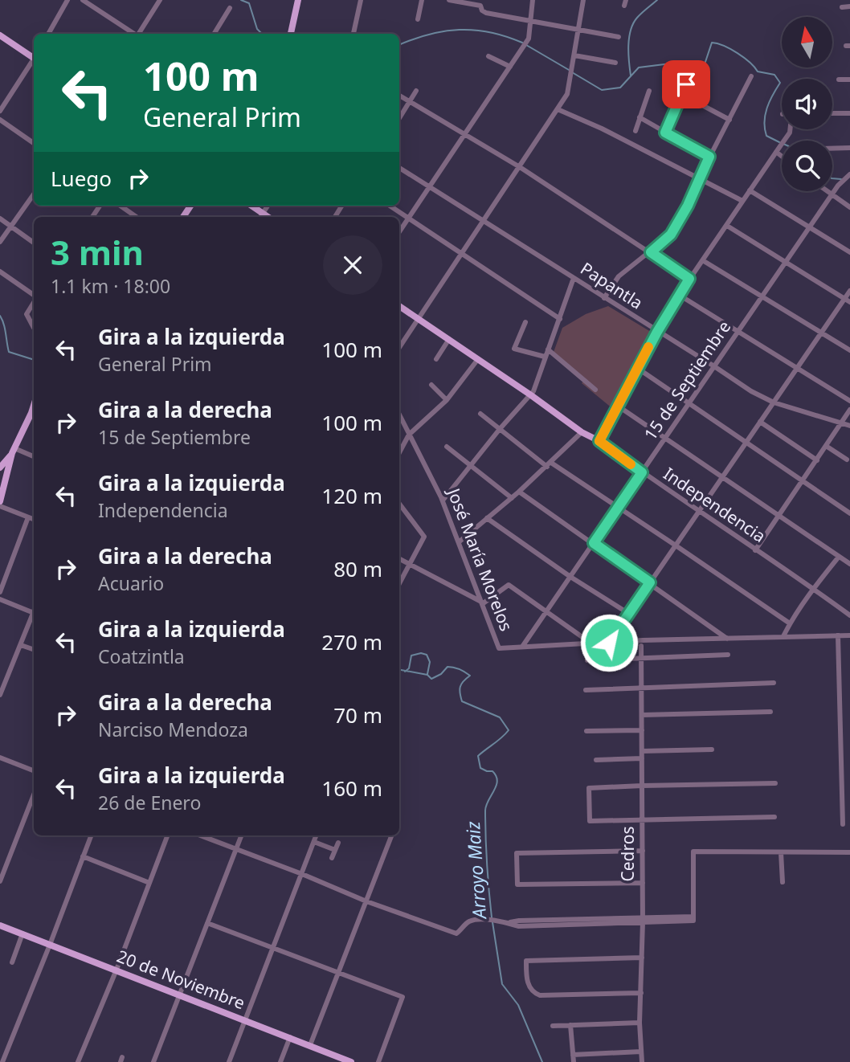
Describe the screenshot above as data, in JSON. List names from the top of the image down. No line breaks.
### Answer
{"streets":{"main road":["Independencia","20 de Noviembre"],"street":["Papantla","15 de Septiembre","José María Morelos","Cedros"]},"crossings":[["Papantla","15 de Septiembre"],["15 de Septiembre","Independencia"],["15 de Septiembre","José María Morelos"]],"water":["Arroyo Maiz"],"north":"top","page":{"turn":["100 m","General Prim"],"then":"Luego","heading":["3 min","1.1 km · 18:00"],"list":[{"name":"Gira a la izquierda","note":"General Prim","value":"100 m"},{"name":"Gira a la derecha","note":"15 de Septiembre","value":"100 m"},{"name":"Gira a la izquierda","note":"Independencia","value":"120 m"},{"name":"Gira a la derecha","note":"Acuario","value":"80 m"},{"name":"Gira a la izquierda","note":"Coatzintla","value":"270 m"},{"name":"Gira a la derecha","note":"Narciso Mendoza","value":"70 m"},{"name":"Gira a la izquierda","note":"26 de Enero","value":"160 m"}]}}
